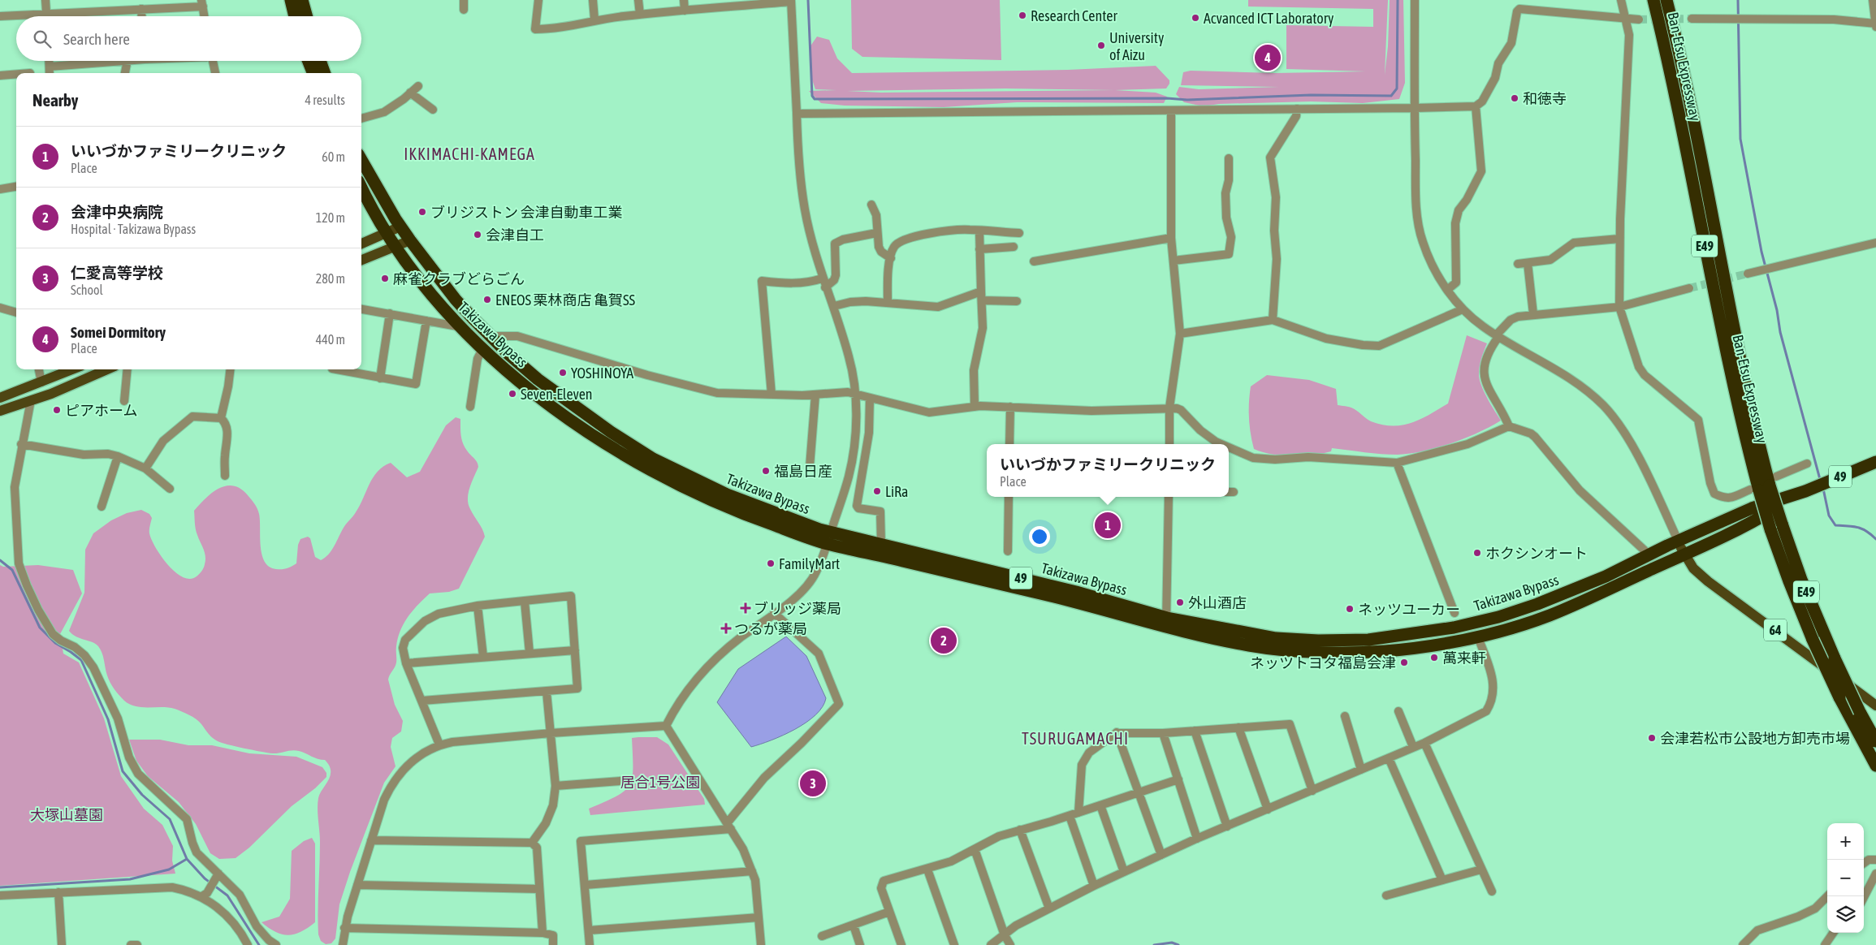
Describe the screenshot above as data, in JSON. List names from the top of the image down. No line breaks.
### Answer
{"streets":{"highway":["Ban-Etsu Expressway","E49","Takizawa Bypass","49"],"main road":["64"]},"crossings":[["Takizawa Bypass","64"]],"districts":["IKKIMACHI-KAMEGA","TSURUGAMACHI"],"parks":["居合1号公園","大塚山墓園"],"places":{"other":["Research Center","Acvanced ICT Laboratory","University of Aizu","和徳寺","ブリジストン 会津自動車工業","会津自工","麻雀クラブどらごん","ENEOS 栗林商店 亀賀SS","YOSHINOYA","Seven-Eleven","ピアホーム","福島日産","LiRa","ホクシンオート","FamilyMart","外山酒店","ネッツユーカー","萬来軒","ネッツトヨタ福島会津","会津若松市公設地方卸売市場"],"health":["ブリッジ薬局","つるが薬局"]},"page":{"search":"Search here","pins":["4","1","2","3"],"heading":["Nearby","4 results"],"list":[{"mark":"1","name":"いいづかファミリークリニック","note":"Place","value":"60 m"},{"mark":"2","name":"会津中央病院","note":"Hospital · Takizawa Bypass","value":"120 m"},{"mark":"3","name":"仁愛高等学校","note":"School","value":"280 m"},{"mark":"4","name":"Somei Dormitory","note":"Place","value":"440 m"}],"popup":["いいづかファミリークリニック","Place"],"map_buttons":["+","−"]}}
